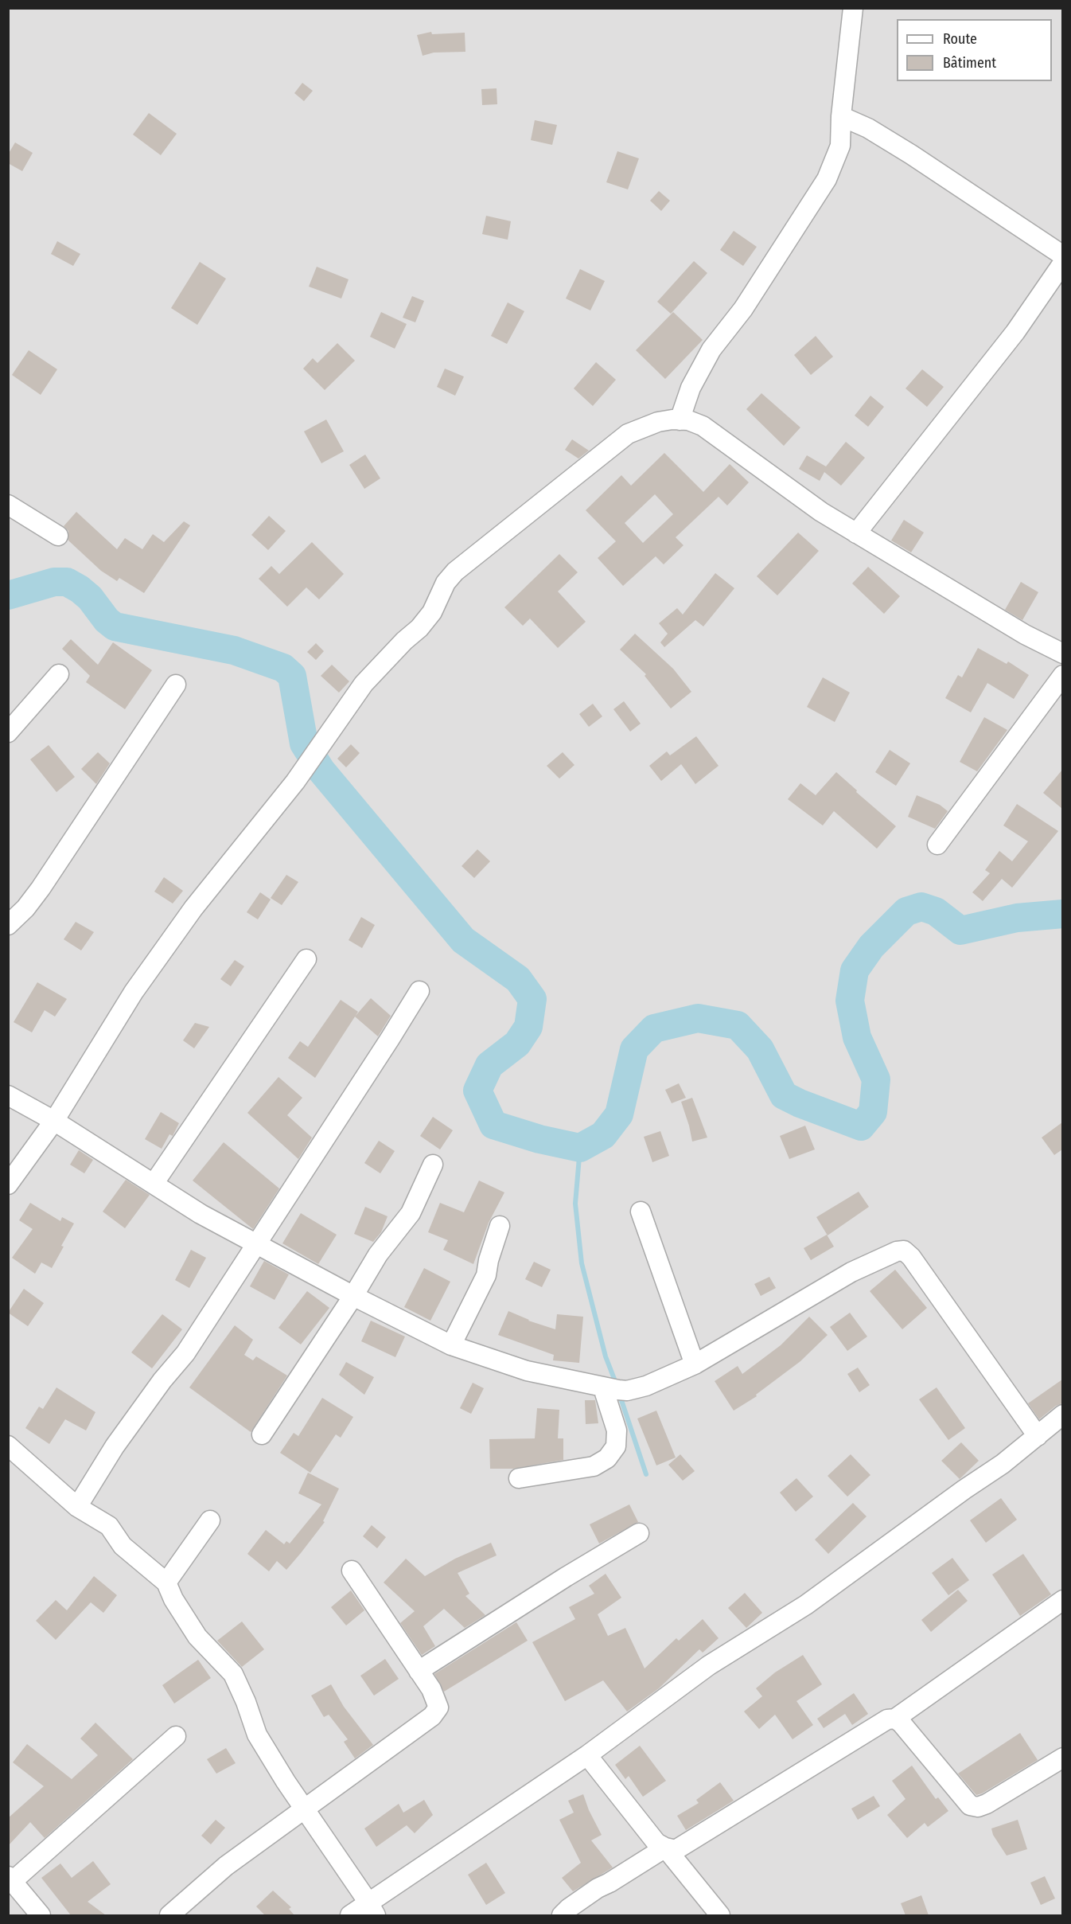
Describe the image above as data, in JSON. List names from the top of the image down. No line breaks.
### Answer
{"legend":["Route","Bâtiment"]}
